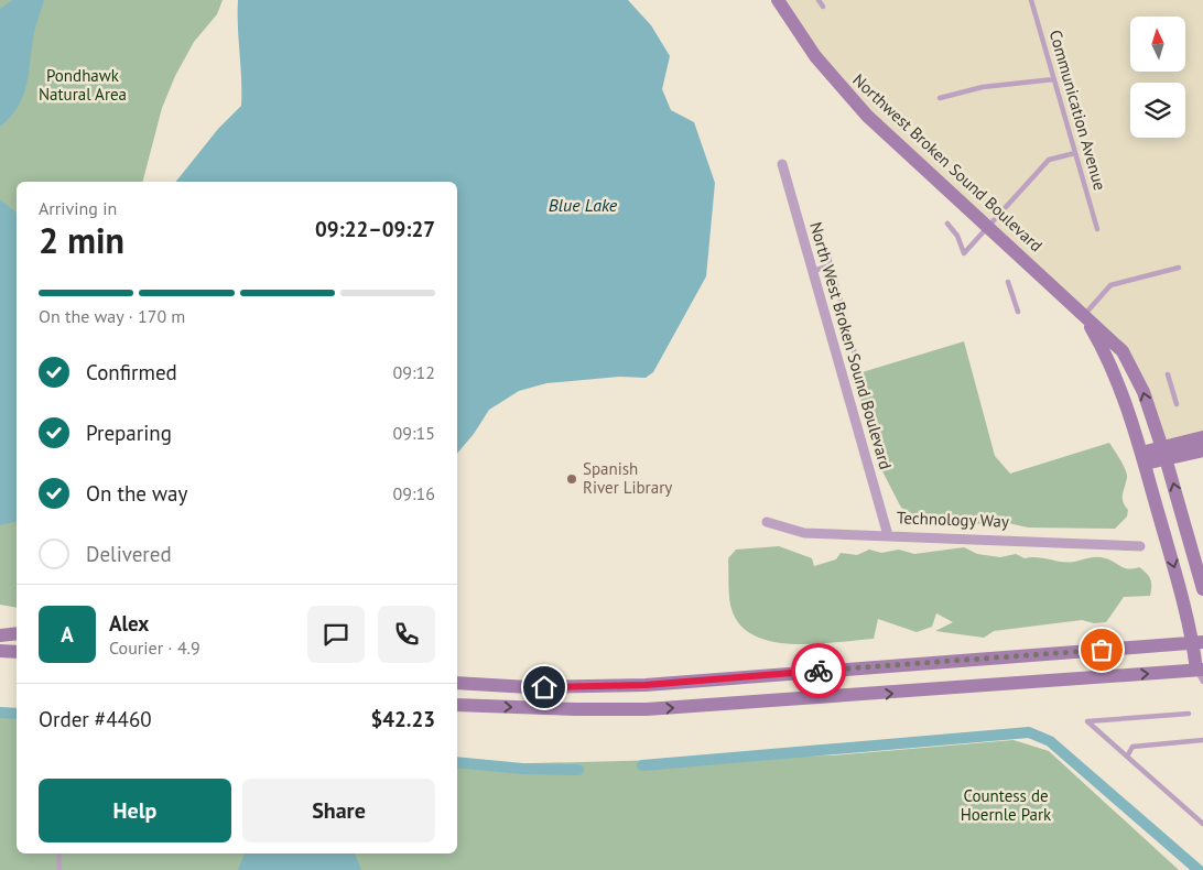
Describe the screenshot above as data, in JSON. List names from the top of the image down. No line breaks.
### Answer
{"streets":{"main road":["Northwest Broken Sound Boulevard"],"street":["North West Broken Sound Boulevard","Technology Way"],"lane":["Communication Avenue"]},"crossings":[["North West Broken Sound Boulevard","Technology Way"]],"water":["Blue Lake"],"parks":["Pondhawk Natural Area","Countess de Hoernle Park"],"places":["Spanish River Library"],"north":"top","page":{"heading":["2 min","Arriving in","09:22–09:27"],"panel":["Alex","Courier · 4.9","Order #4460","$42.23"],"bar":"On the way · 170 m","list":[["Confirmed","09:12"],["Preparing","09:15"],["On the way","09:16"],"Delivered"],"round":"A","buttons":["Help","Share"]}}
